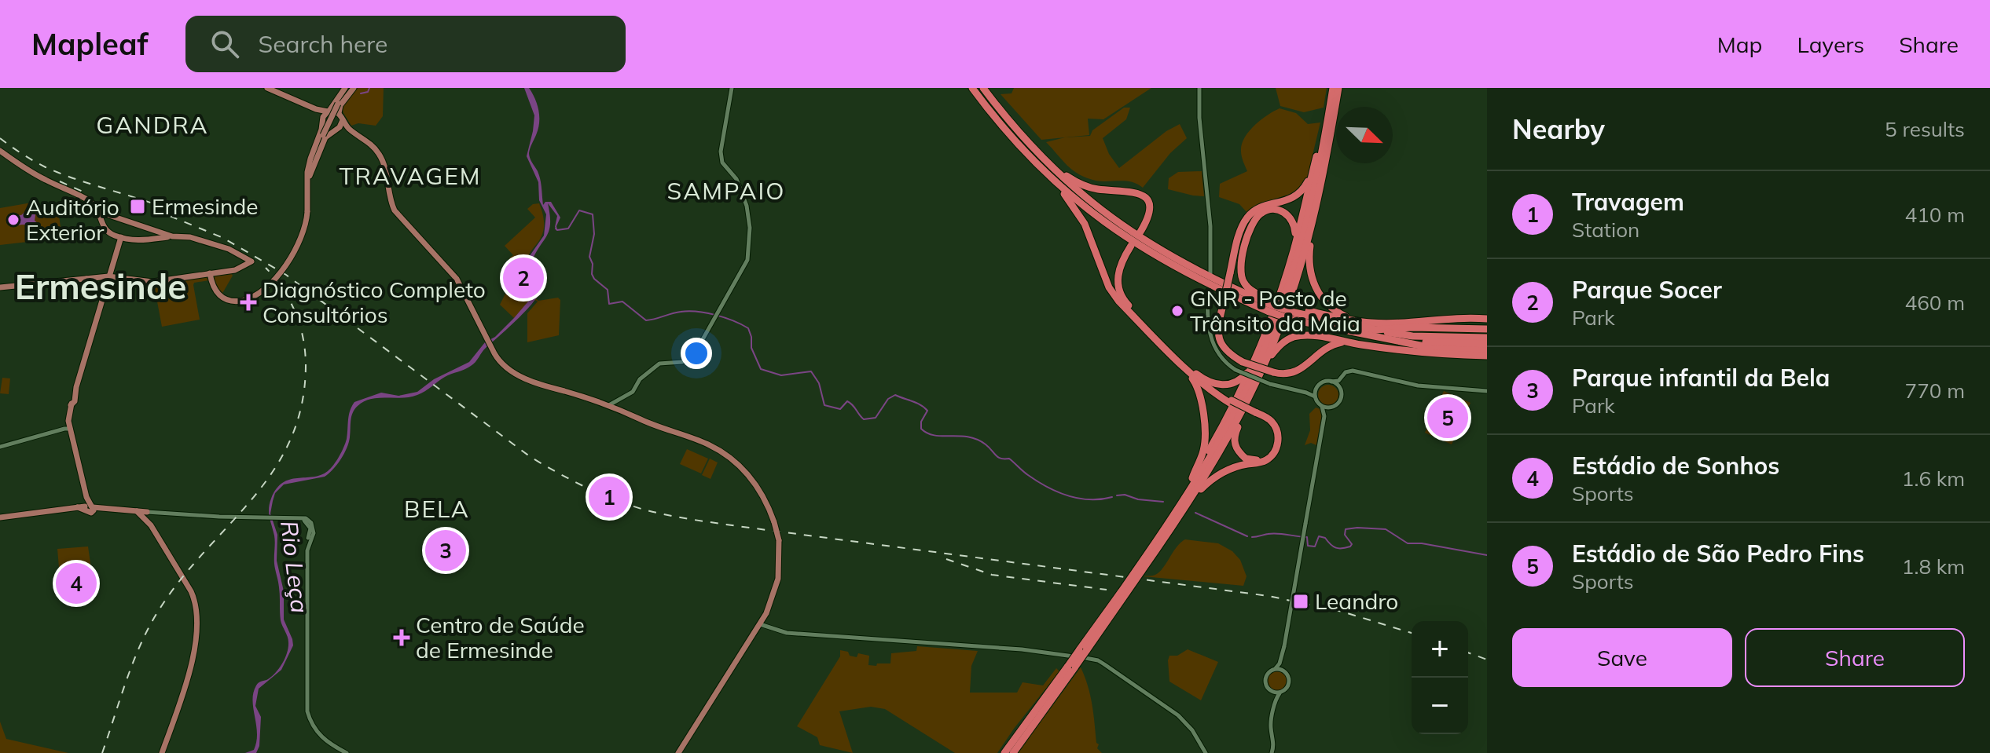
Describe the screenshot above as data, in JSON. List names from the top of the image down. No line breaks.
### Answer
{"districts":["GANDRA","TRAVAGEM","SAMPAIO","Ermesinde","BELA"],"water":["Rio Leça"],"places":{"transit":["Ermesinde","Leandro"],"other":["Auditório Exterior","GNR - Posto de Trânsito da Maia"],"health":["Diagnóstico Completo Consultórios","Centro de Saúde de Ermesinde"]},"north":"bottom right","page":{"header":"Mapleaf","search":"Search here","nav":["Map","Layers","Share"],"heading":["Nearby","5 results"],"list":[{"mark":"1","name":"Travagem","note":"Station","value":"410 m"},{"mark":"2","name":"Parque Socer","note":"Park","value":"460 m"},{"mark":"3","name":"Parque infantil da Bela","note":"Park","value":"770 m"},{"mark":"4","name":"Estádio de Sonhos","note":"Sports","value":"1.6 km"},{"mark":"5","name":"Estádio de São Pedro Fins","note":"Sports","value":"1.8 km"}],"pins":["2","5","1","3","4"],"buttons":["Save","Share"],"map_buttons":["+","−"]}}
